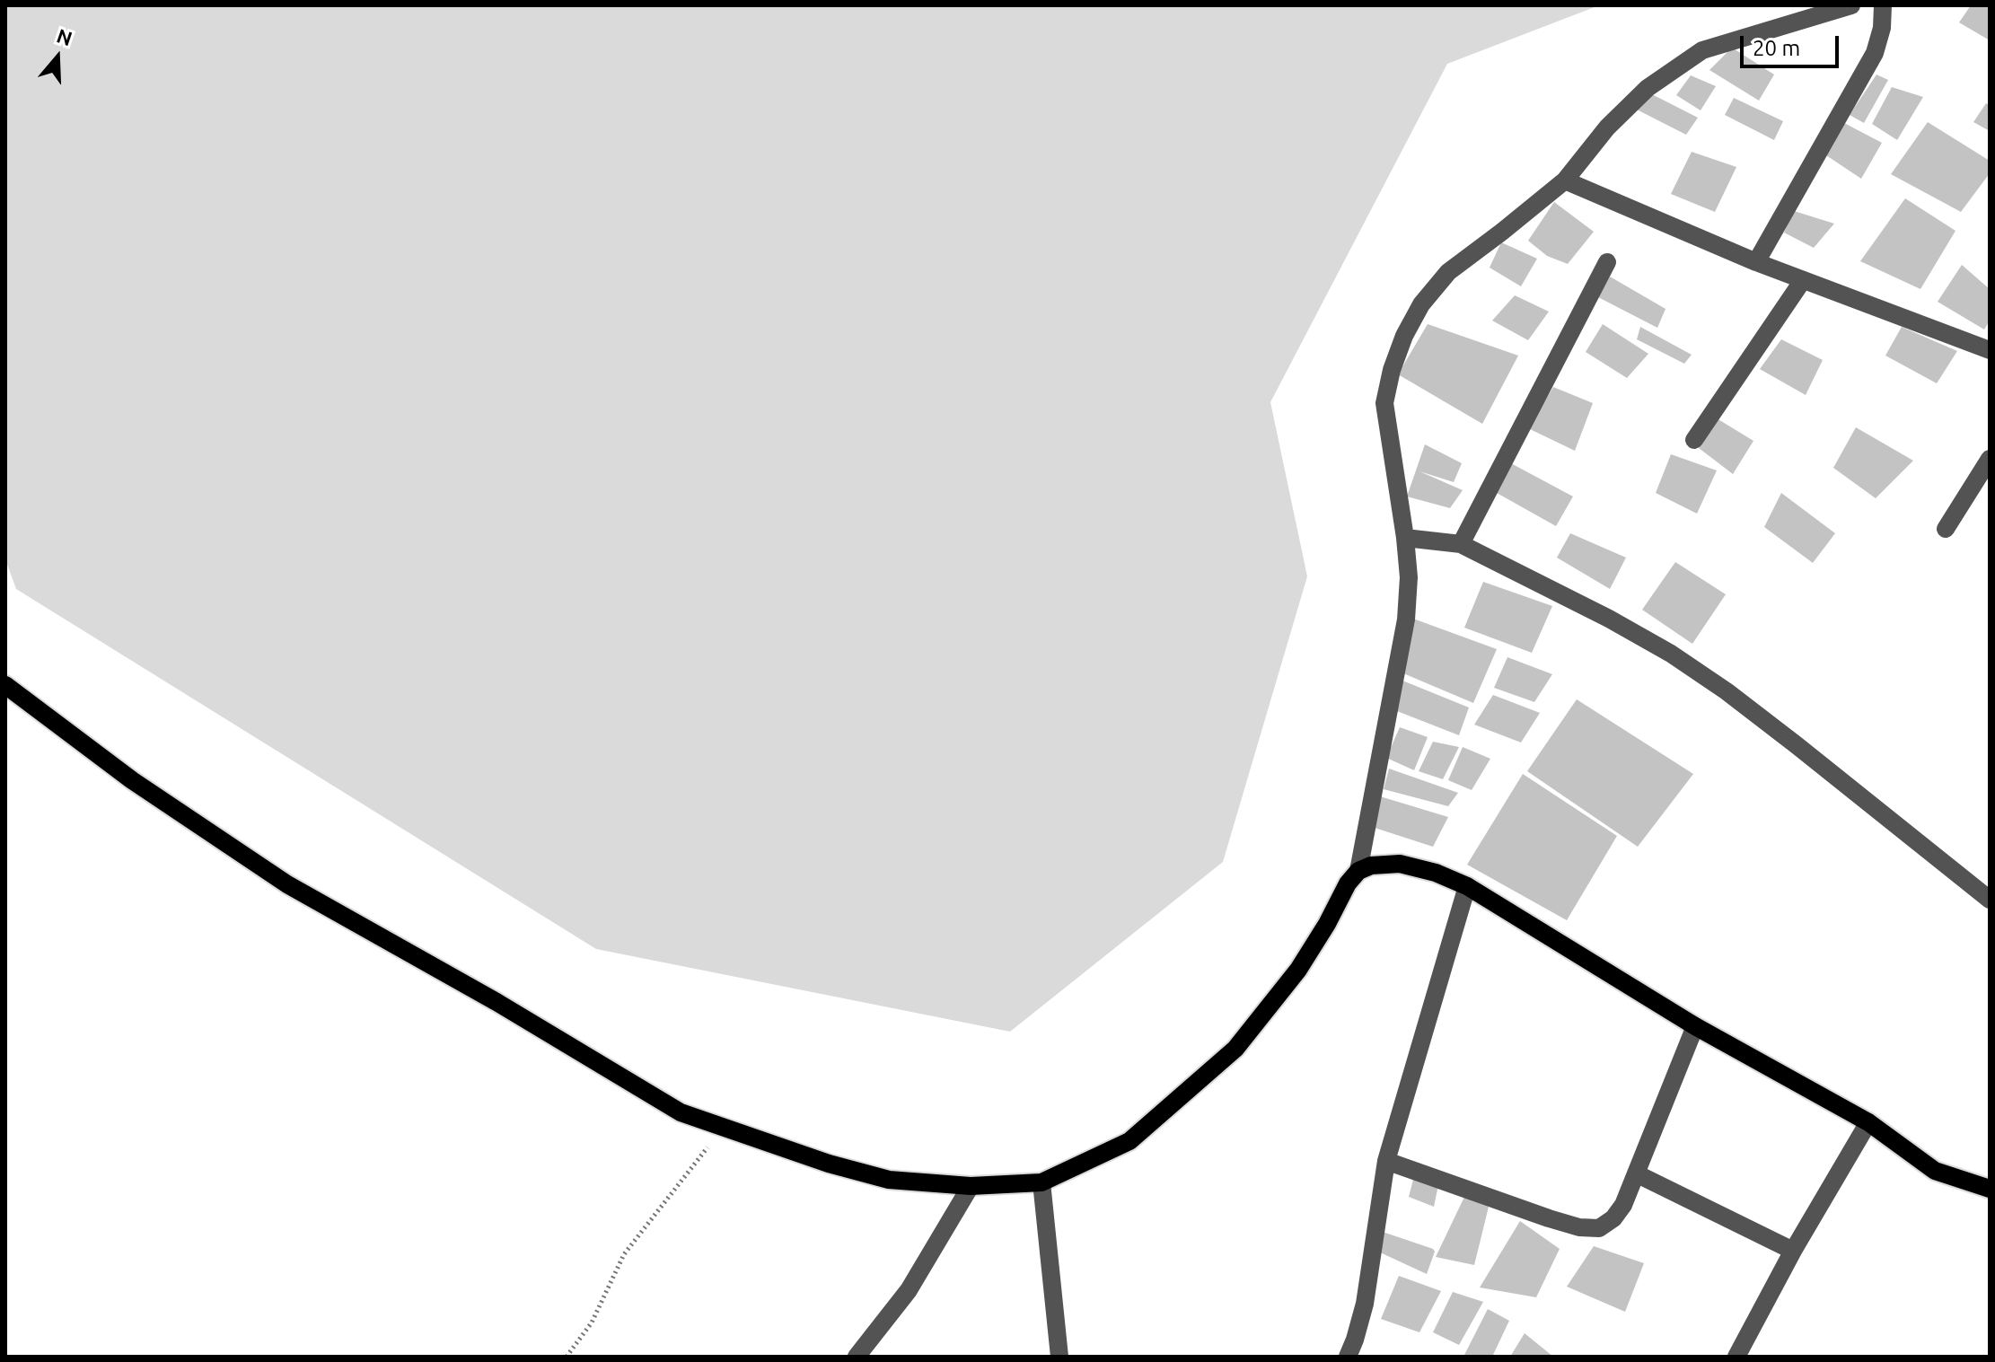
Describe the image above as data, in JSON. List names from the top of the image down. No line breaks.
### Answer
{"scale_bar":"20 m","north":"top"}
